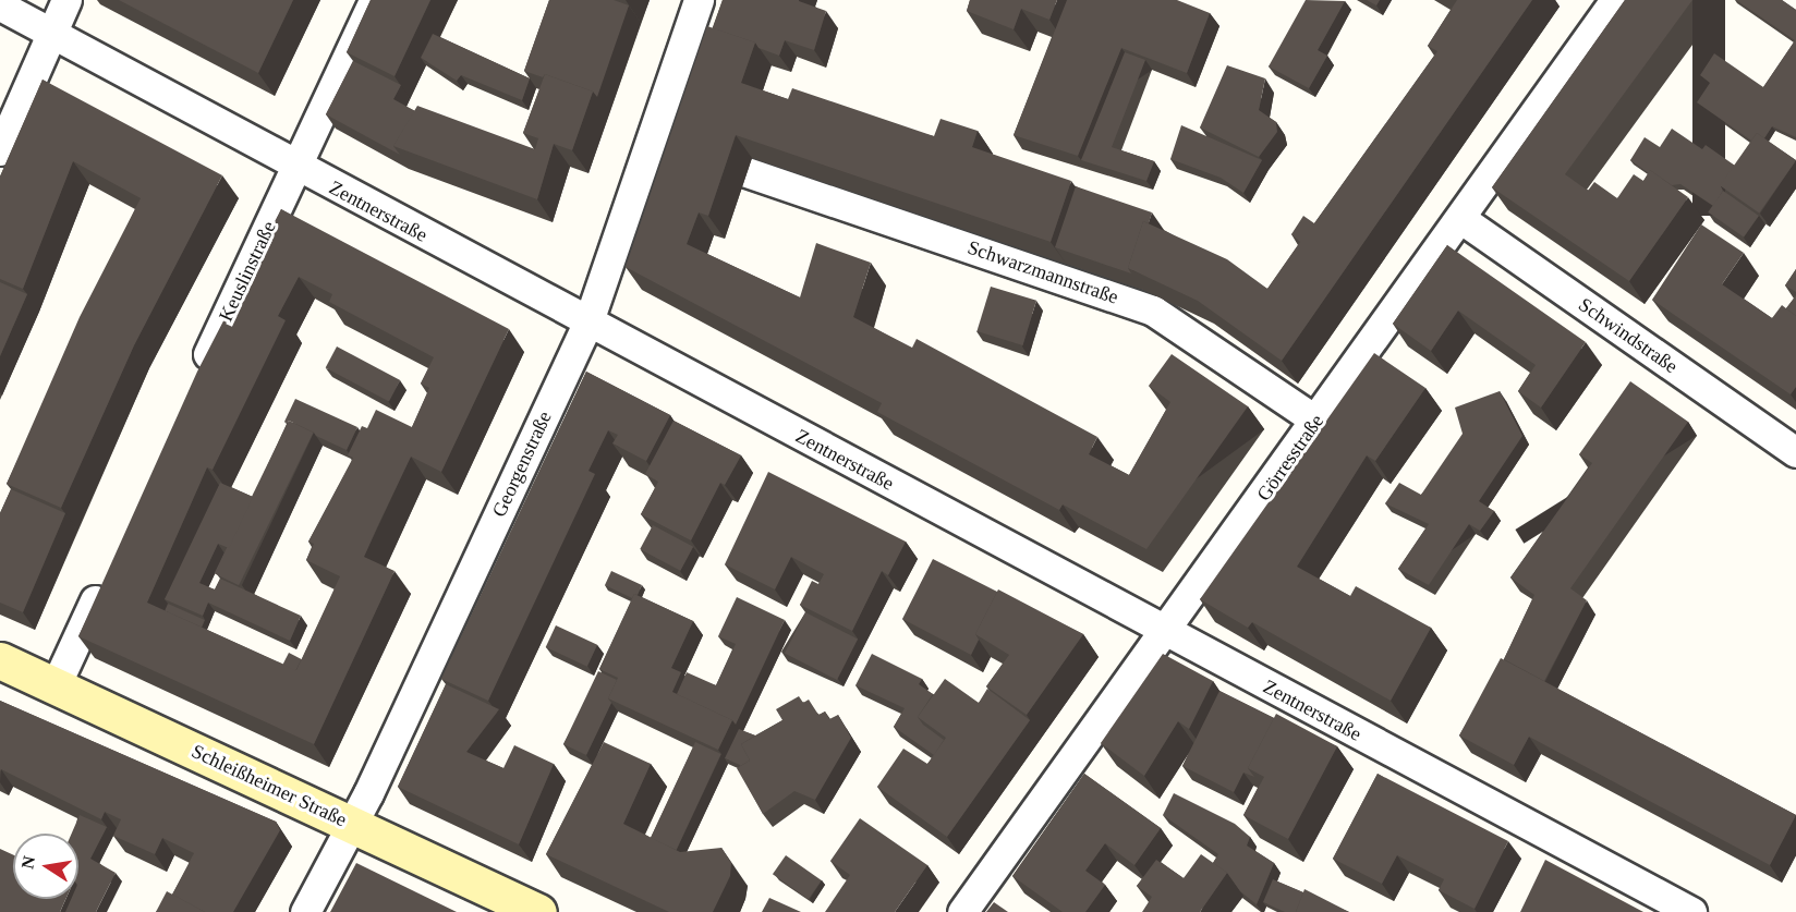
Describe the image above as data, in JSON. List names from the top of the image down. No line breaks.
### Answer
{"streets":{"main road":["Schleißheimer Straße"],"street":["Zentnerstraße","Keuslinstraße","Schwarzmannstraße","Schwindstraße","Görresstraße","Georgenstraße"]},"crossings":[["Zentnerstraße","Keuslinstraße"],["Zentnerstraße","Görresstraße"],["Zentnerstraße","Georgenstraße"],["Schwarzmannstraße","Görresstraße"],["Schwindstraße","Görresstraße"],["Georgenstraße","Schleißheimer Straße"]],"north":"left"}
